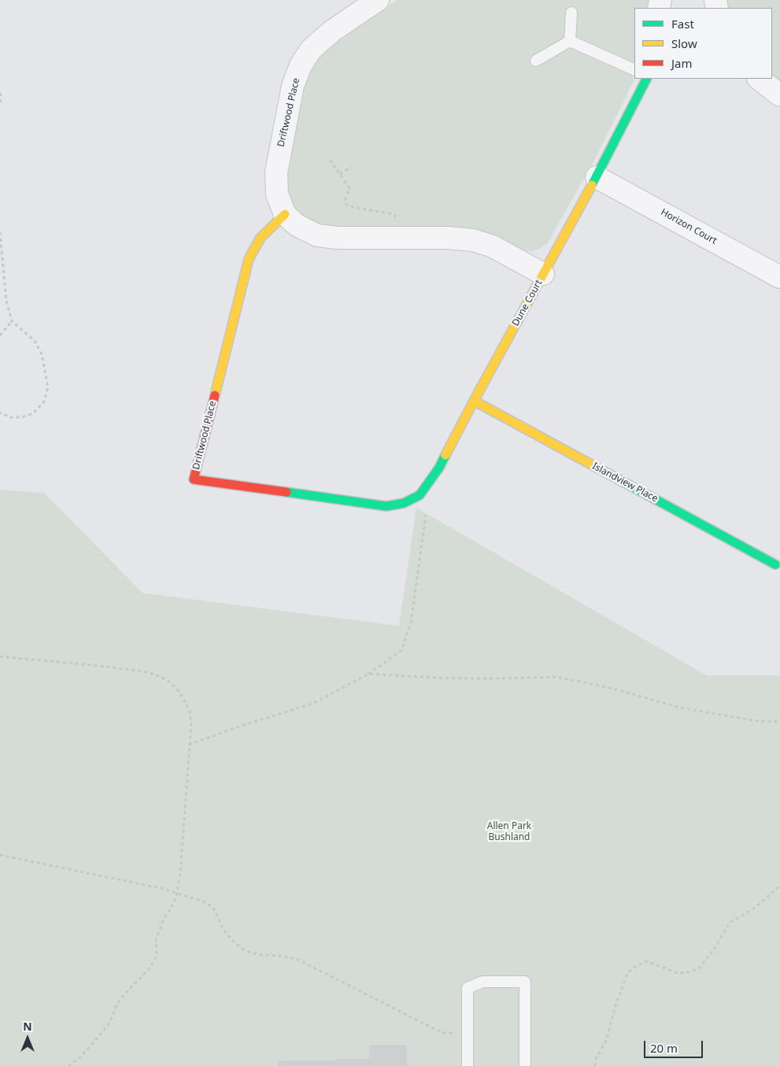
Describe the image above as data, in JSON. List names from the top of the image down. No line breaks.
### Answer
{"streets":{"street":["Driftwood Place","Horizon Court","Dune Court","Islandview Place"]},"crossings":[["Driftwood Place","Dune Court"],["Horizon Court","Dune Court"],["Dune Court","Islandview Place"]],"parks":["Allen Park Bushland"],"legend":["Fast","Slow","Jam"],"scale_bar":"20 m","north":"top"}
